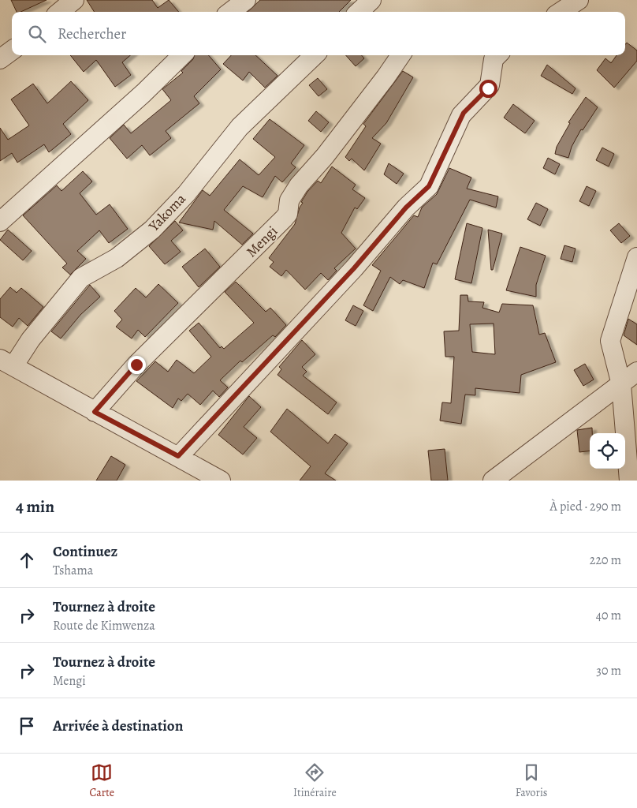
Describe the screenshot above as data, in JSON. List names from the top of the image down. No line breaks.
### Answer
{"streets":{"street":["Yakoma","Mengi"]},"page":{"search":"Rechercher","heading":["4 min","À pied · 290 m"],"list":[["Continuez","Tshama","220 m"],["Tournez à droite","Route de Kimwenza","40 m"],["Tournez à droite","Mengi","30 m"],"Arrivée à destination"],"nav":["Carte","Itinéraire","Favoris"]}}
